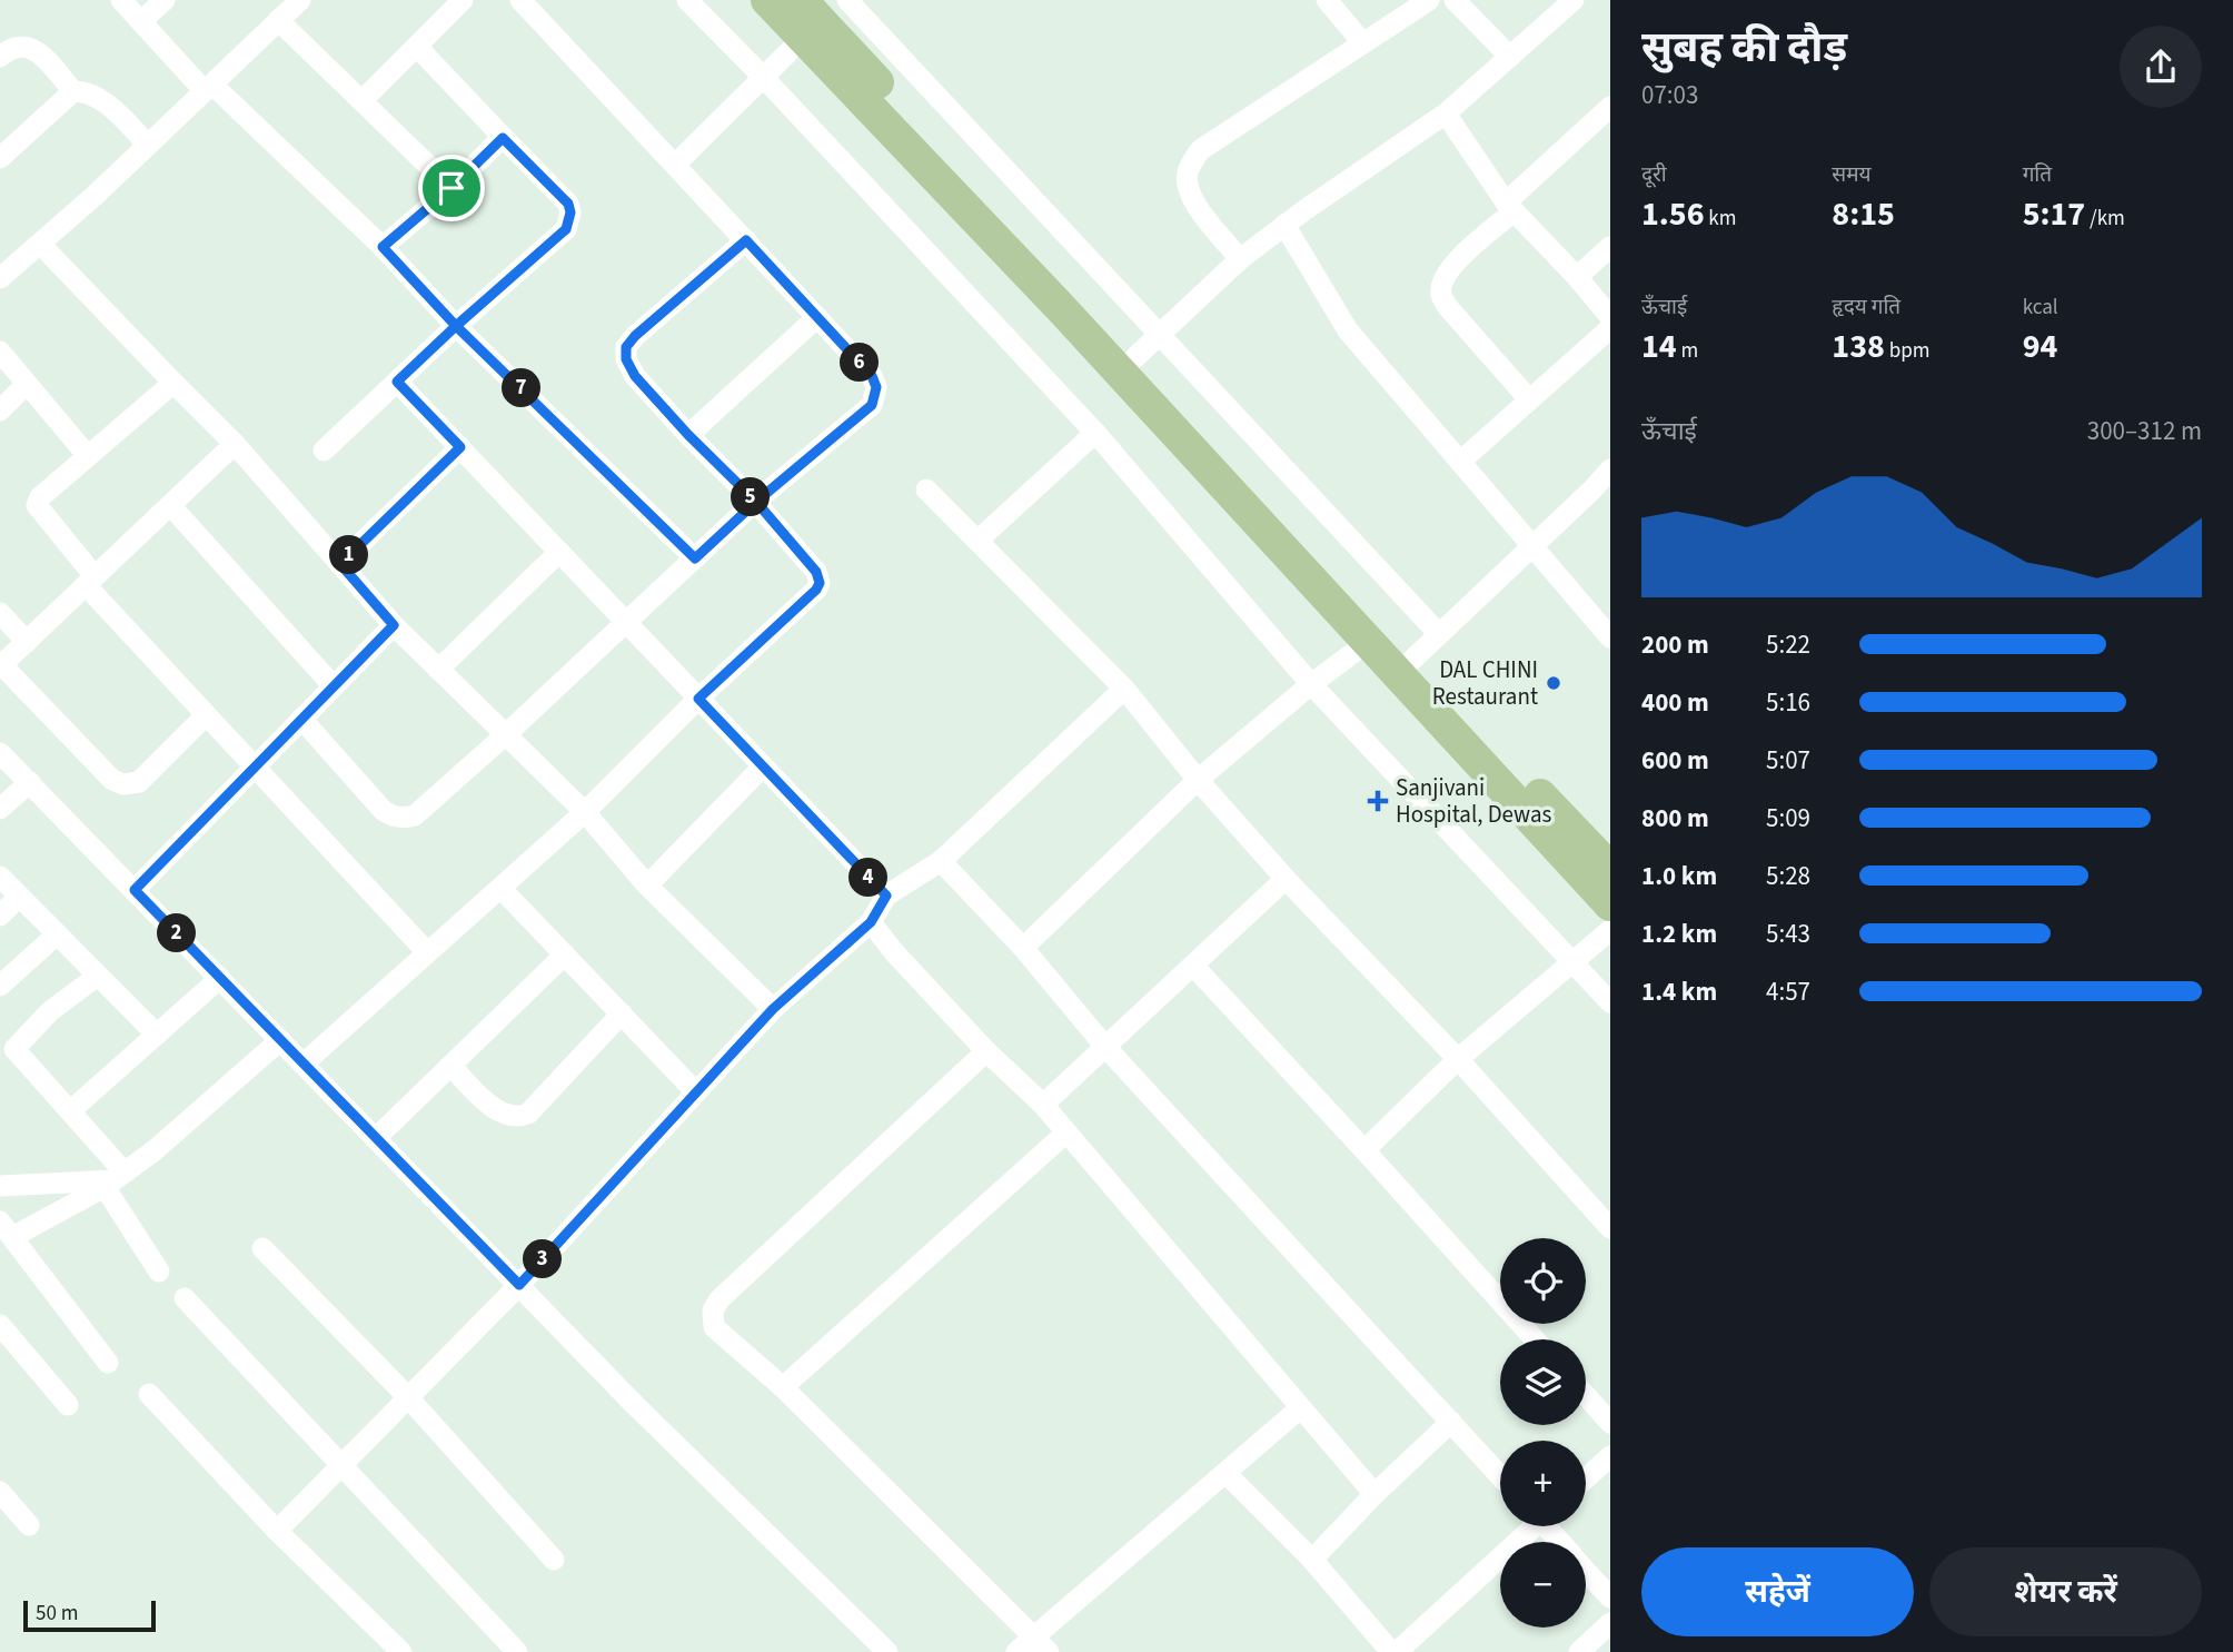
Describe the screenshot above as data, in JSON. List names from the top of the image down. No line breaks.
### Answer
{"places":{"other":["DAL CHINI Restaurant"],"health":["Sanjivani Hospital, Dewas"]},"scale_bar":"50 m","page":{"heading":["सुबह की दौड़","07:03"],"stats":[["दूरी","1.56 km"],["समय","8:15"],["गति","5:17 /km"],["ऊँचाई","14 m"],["हृदय गति","138 bpm"],["kcal","94"]],"pins":["6","7","5","1","4","2","3"],"chart":["ऊँचाई","300–312 m"],"list":[{"name":"200 m","note":"5:22"},{"name":"400 m","note":"5:16"},{"name":"600 m","note":"5:07"},{"name":"800 m","note":"5:09"},{"name":"1.0 km","note":"5:28"},{"name":"1.2 km","note":"5:43"},{"name":"1.4 km","note":"4:57"}],"map_buttons":["+","−"],"buttons":["सहेजें","शेयर करें"],"scale":"50 m"}}
